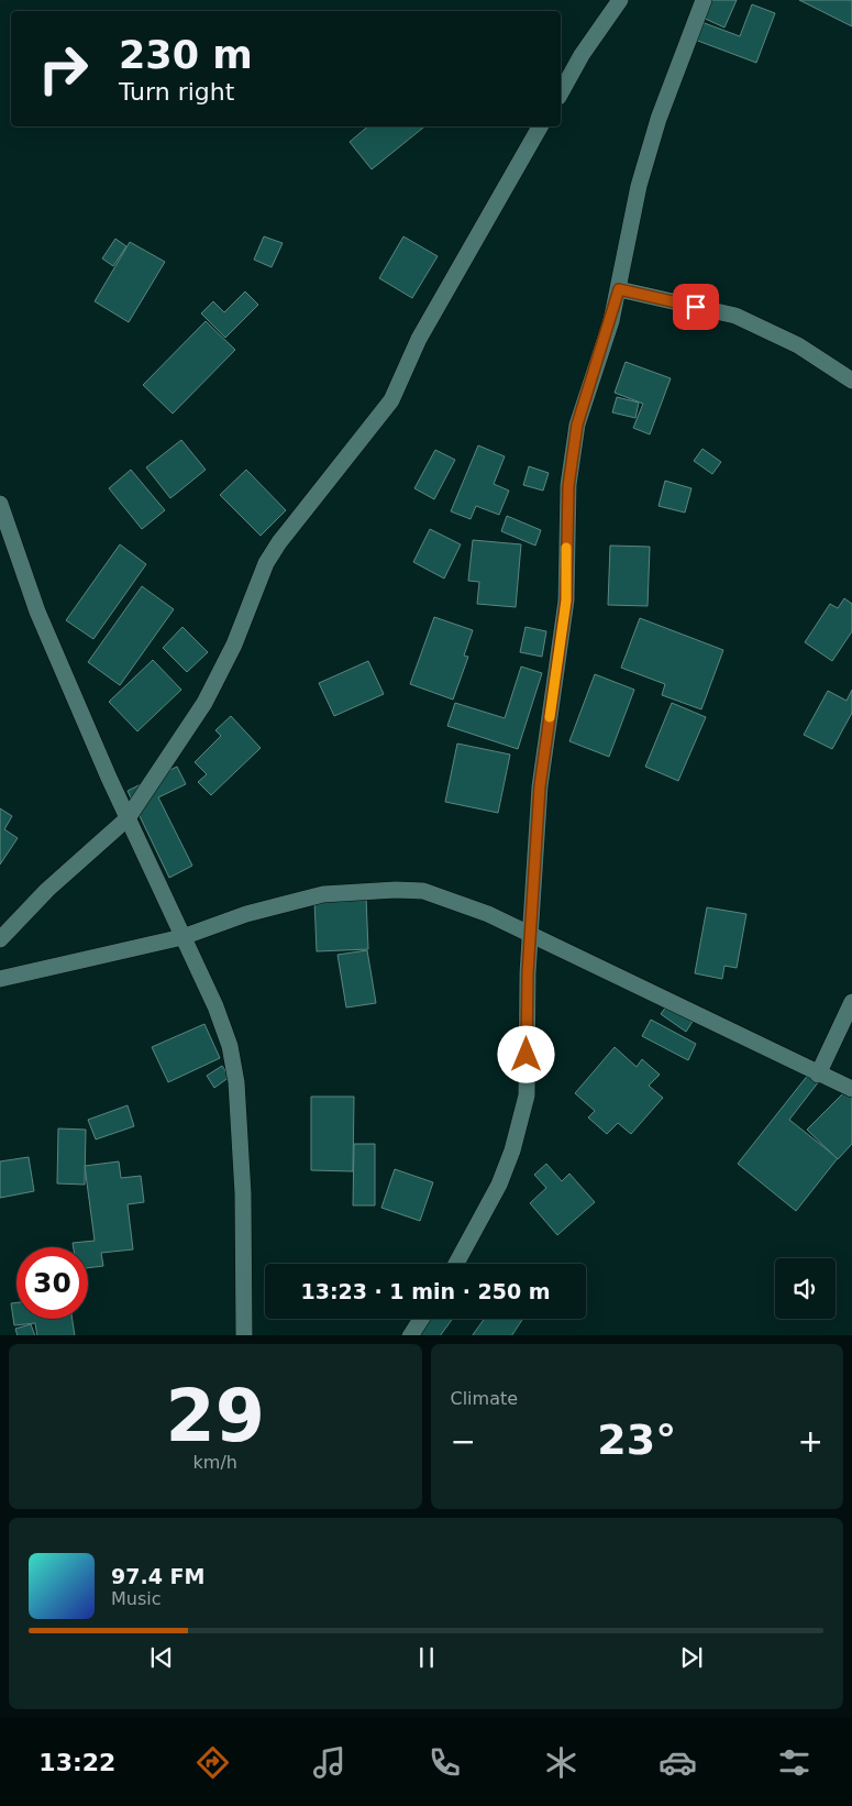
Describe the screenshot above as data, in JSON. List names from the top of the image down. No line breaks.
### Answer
{"page":{"turn":["230 m","Turn right"],"limit":"30","trip":"13:23 · 1 min · 250 m","tile":[["29","km/h"],"Climate"],"heat":["−","23°","+"],"song":["97.4 FM","Music"],"tabs":"13:22"}}
